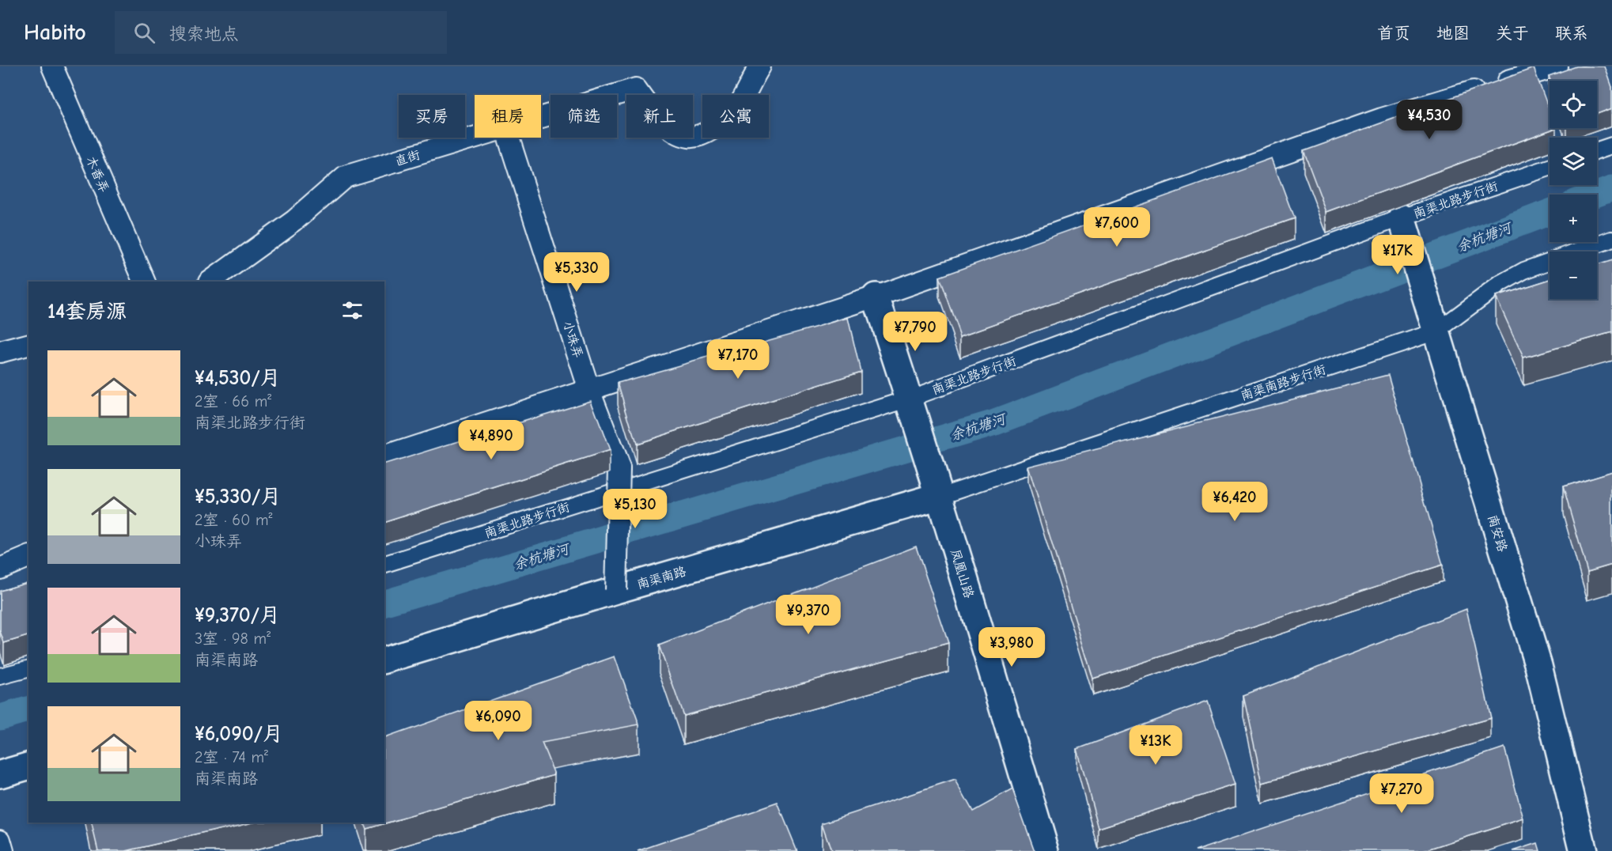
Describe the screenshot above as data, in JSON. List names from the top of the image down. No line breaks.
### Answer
{"streets":{"street":["直街","木香弄","南渠北路步行街","小珠弄","南渠南路步行街","南安路","凤凰山路","南渠南路"]},"crossings":[["南渠北路步行街","南安路"],["南渠北路步行街","凤凰山路"],["小珠弄","南渠南路"],["南渠南路步行街","南安路"],["南渠南路步行街","凤凰山路"],["南渠南路步行街","南渠南路"],["凤凰山路","南渠南路"]],"water":["余杭塘河"],"page":{"header":"Habito","search":"搜索地点","nav":["首页","地图","关于","联系"],"map_buttons":["+","−"],"chip":["买房","租房","筛选","新上","公寓"],"price":["¥4,530","¥7,600","¥17K","¥5,330","¥7,790","¥7,170","¥4,890","¥6,420","¥5,130","¥9,370","¥3,980","¥6,090","¥13K","¥7,270"],"heading":"14套房源","list":[{"name":"¥4,530/月","note":"2室 · 66 m² · 南渠北路步行街"},{"name":"¥5,330/月","note":"2室 · 60 m² · 小珠弄"},{"name":"¥9,370/月","note":"3室 · 98 m² · 南渠南路"},{"name":"¥6,090/月","note":"2室 · 74 m² · 南渠南路"}]}}
